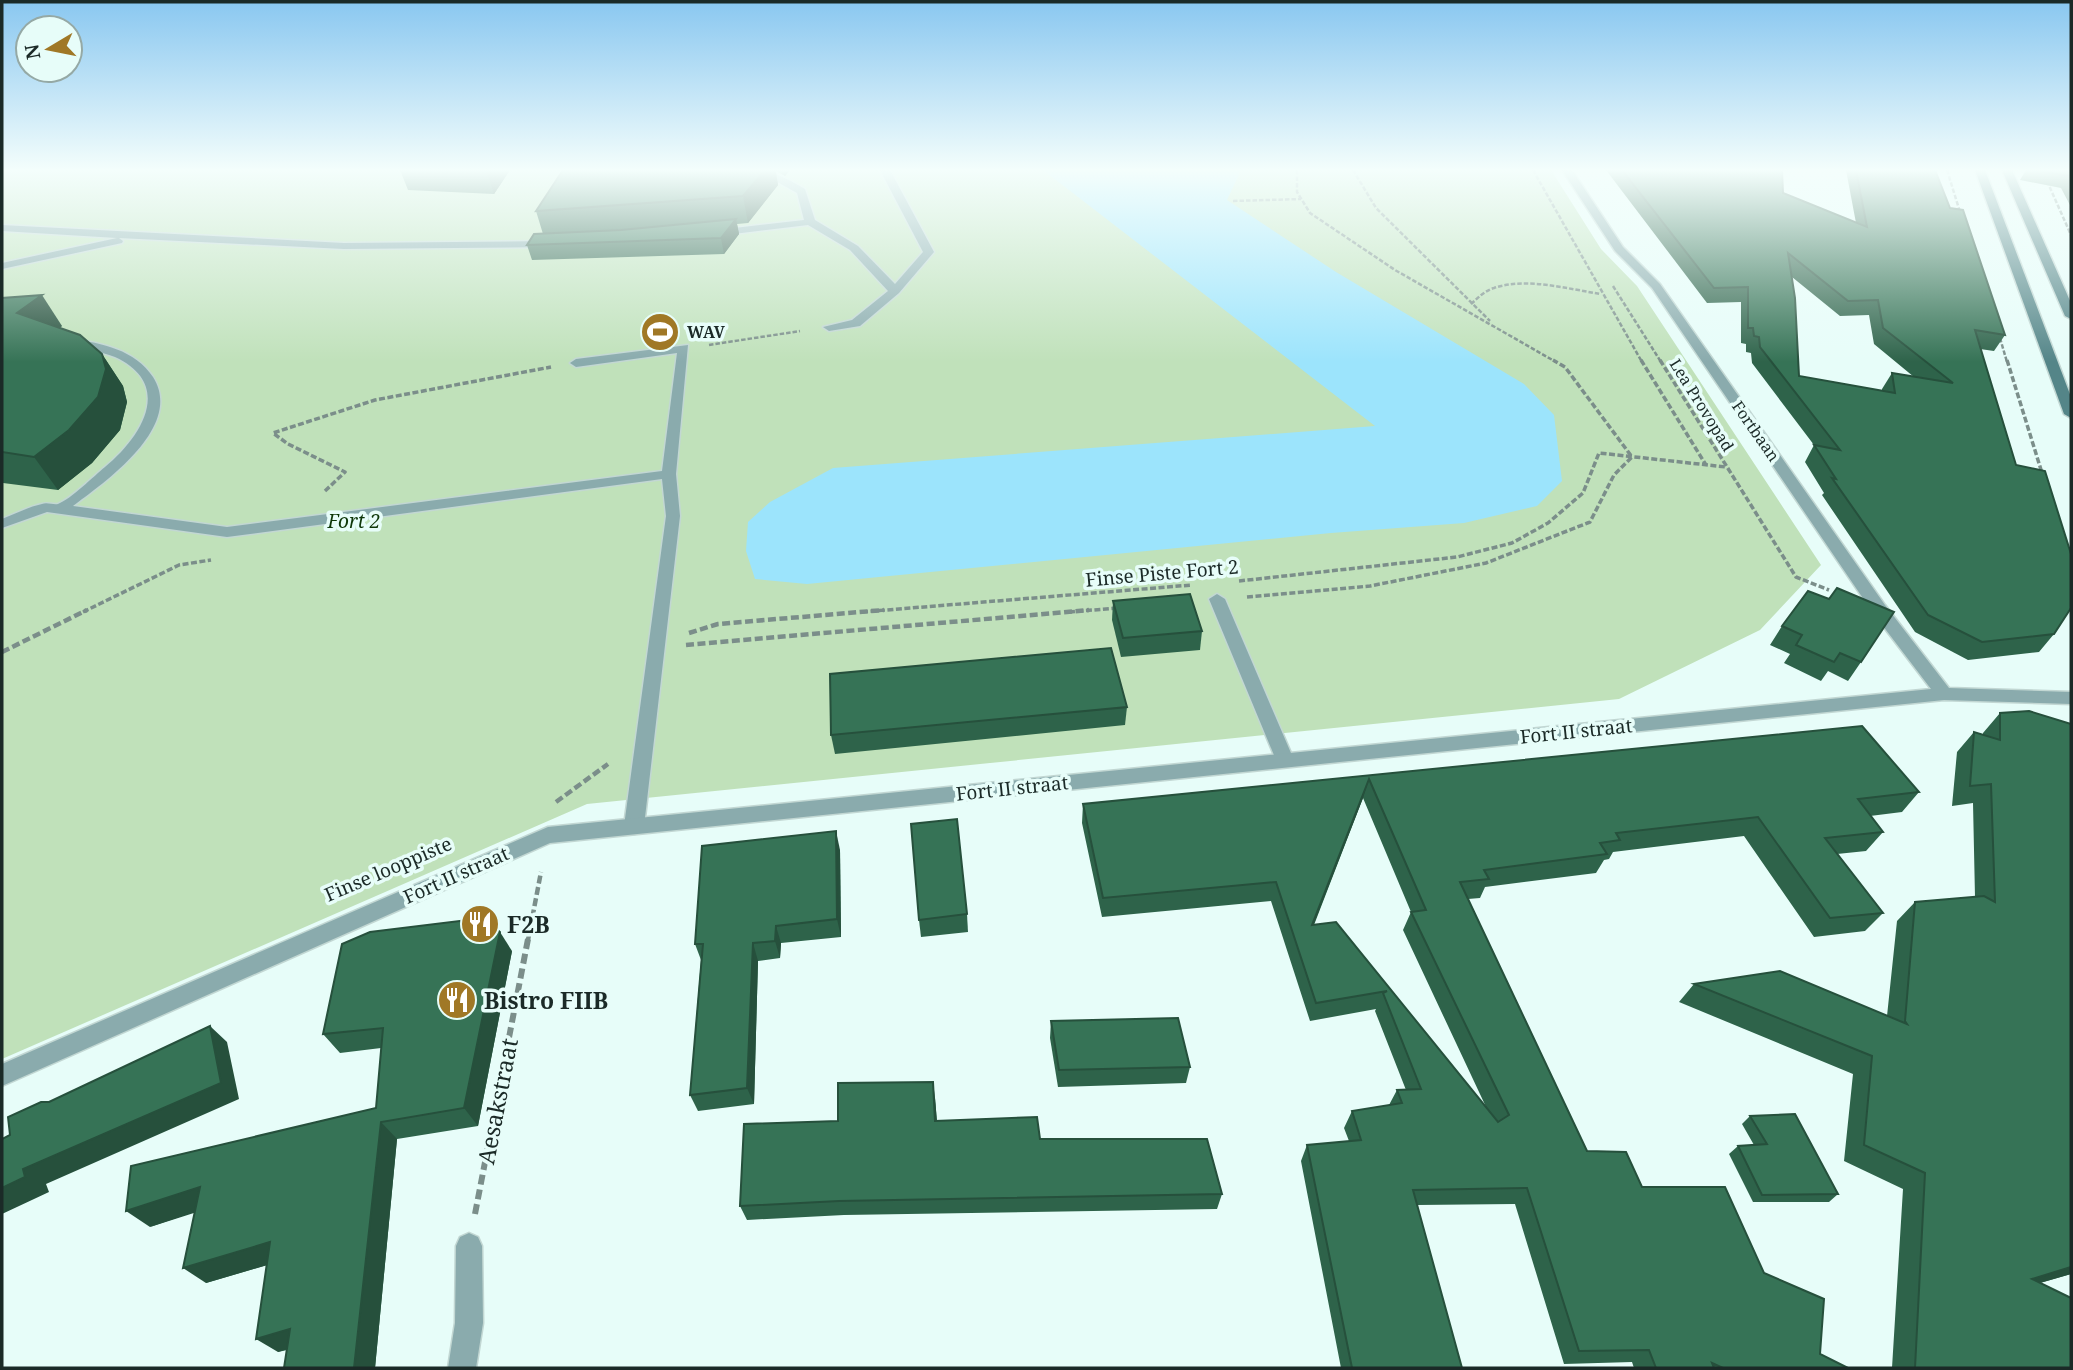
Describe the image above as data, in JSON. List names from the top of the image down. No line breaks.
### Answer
{"streets":{"street":["Fortbaan","Fort II straat"],"path":["Lea Provopad","Finse Piste Fort 2","Aesakstraat"]},"crossings":[["Lea Provopad","Fortbaan"],["Fortbaan","Fort II straat"],["Fort II straat","Aesakstraat"]],"parks":["Fort 2"],"places":{"sports":["WAV"],"restaurant":["F2B","Bistro FIIB"]},"north":"left"}
